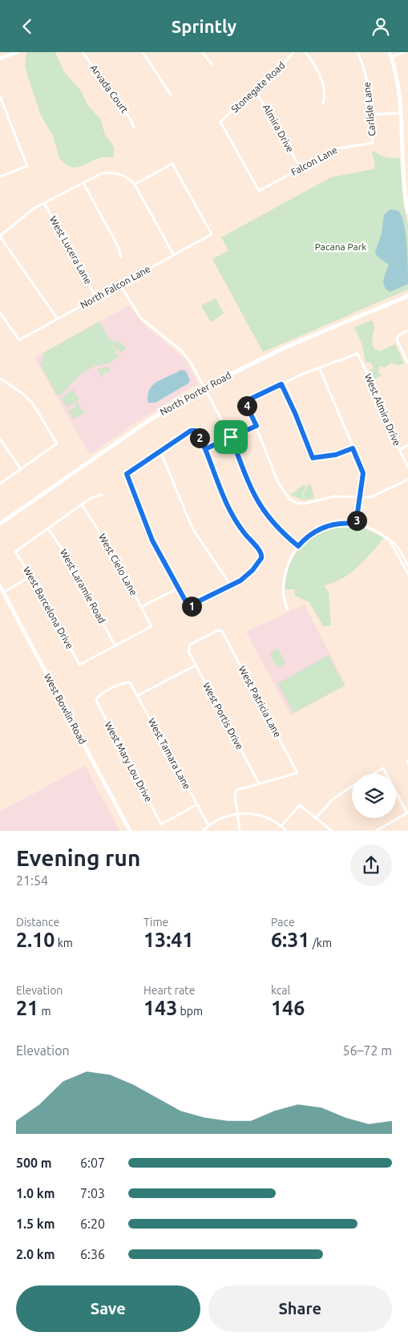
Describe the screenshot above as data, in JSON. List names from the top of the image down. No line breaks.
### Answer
{"streets":{"street":["Stonegate Road","Arvada Court","Carlisle Lane","Almira Drive","Falcon Lane","West Lucera Lane","North Falcon Lane","North Porter Road","West Almira Drive","West Cielo Lane","West Laramie Road","West Barcelona Drive","West Patricia Lane","West Bowlin Road","West Portis Drive","West Tamara Lane","West Mary Lou Drive"]},"crossings":[["Stonegate Road","Almira Drive"],["Stonegate Road","Falcon Lane"],["Carlisle Lane","Falcon Lane"],["Almira Drive","Falcon Lane"],["West Lucera Lane","North Falcon Lane"],["West Cielo Lane","West Laramie Road"],["West Cielo Lane","West Barcelona Drive"],["West Laramie Road","West Barcelona Drive"],["West Patricia Lane","West Portis Drive"],["West Tamara Lane","West Mary Lou Drive"]],"parks":["Pacana Park"],"page":{"header":"Sprintly","pins":["4","2","3","1"],"heading":["Evening run","21:54"],"stats":[["Distance","2.10 km"],["Time","13:41"],["Pace","6:31 /km"],["Elevation","21 m"],["Heart rate","143 bpm"],["kcal","146"]],"chart":["Elevation","56–72 m"],"list":[{"name":"500 m","note":"6:07"},{"name":"1.0 km","note":"7:03"},{"name":"1.5 km","note":"6:20"},{"name":"2.0 km","note":"6:36"}],"buttons":["Save","Share"]}}
